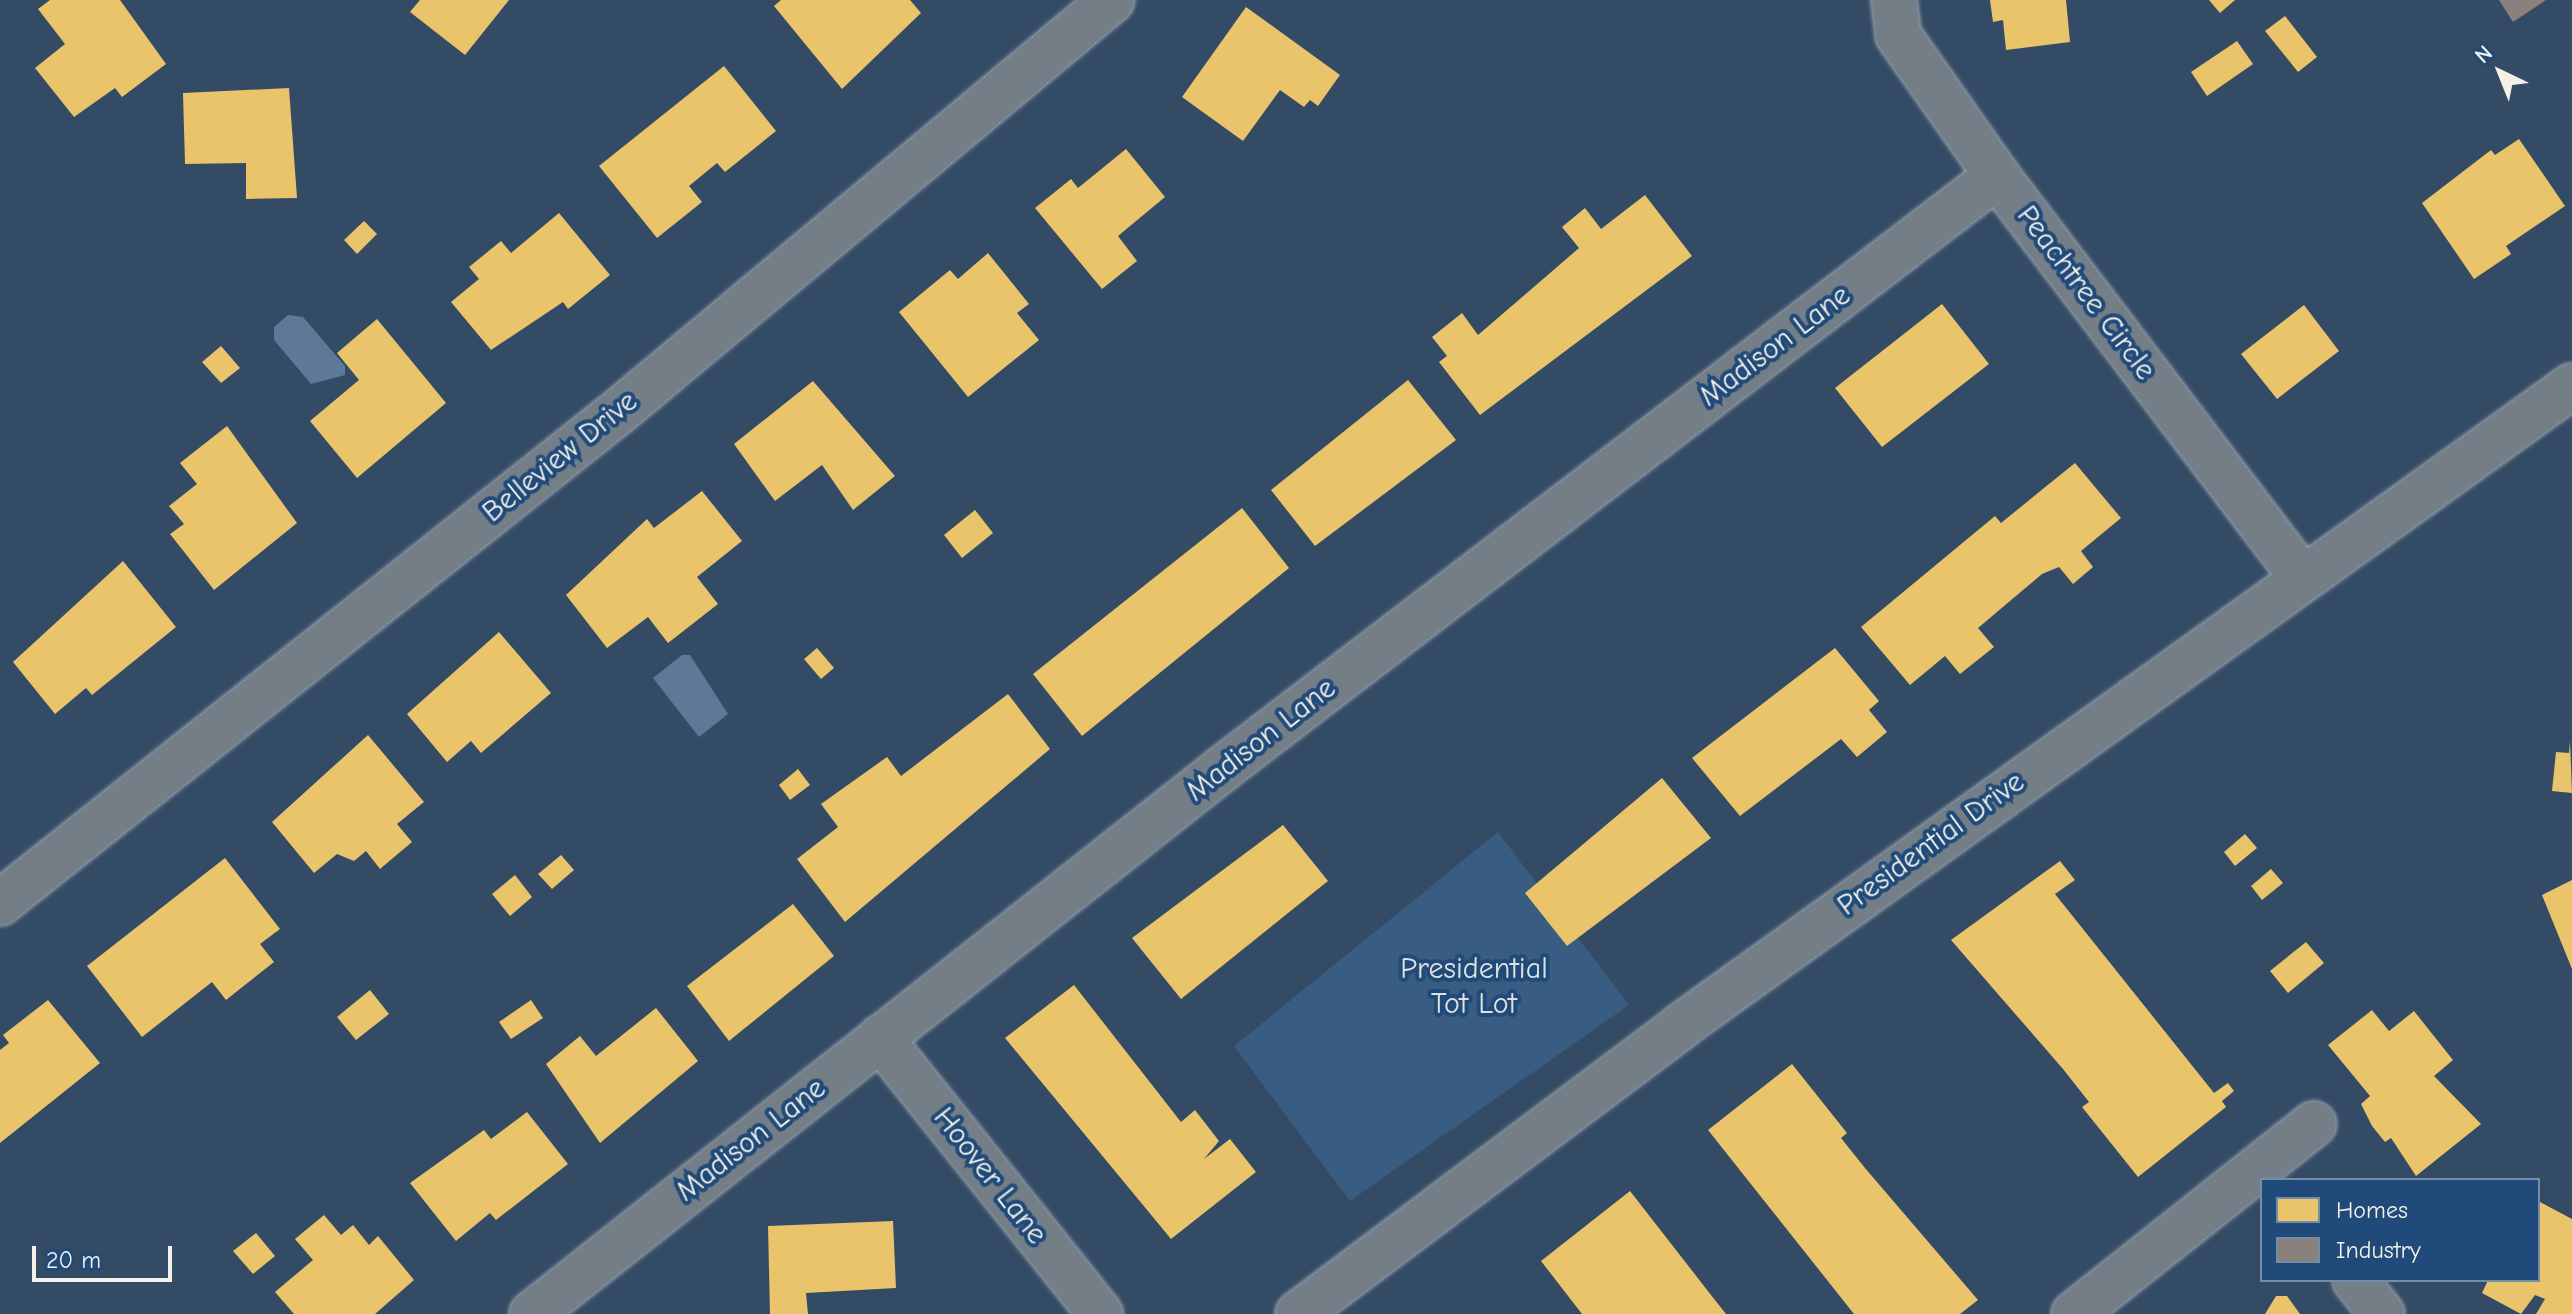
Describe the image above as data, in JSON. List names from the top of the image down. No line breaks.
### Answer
{"streets":{"street":["Peachtree Circle","Madison Lane","Belleview Drive","Presidential Drive","Hoover Lane"]},"crossings":[["Peachtree Circle","Madison Lane"],["Peachtree Circle","Presidential Drive"],["Madison Lane","Hoover Lane"]],"parks":["Presidential Tot Lot"],"legend":["Homes","Industry"],"scale_bar":"20 m","north":"top left"}
